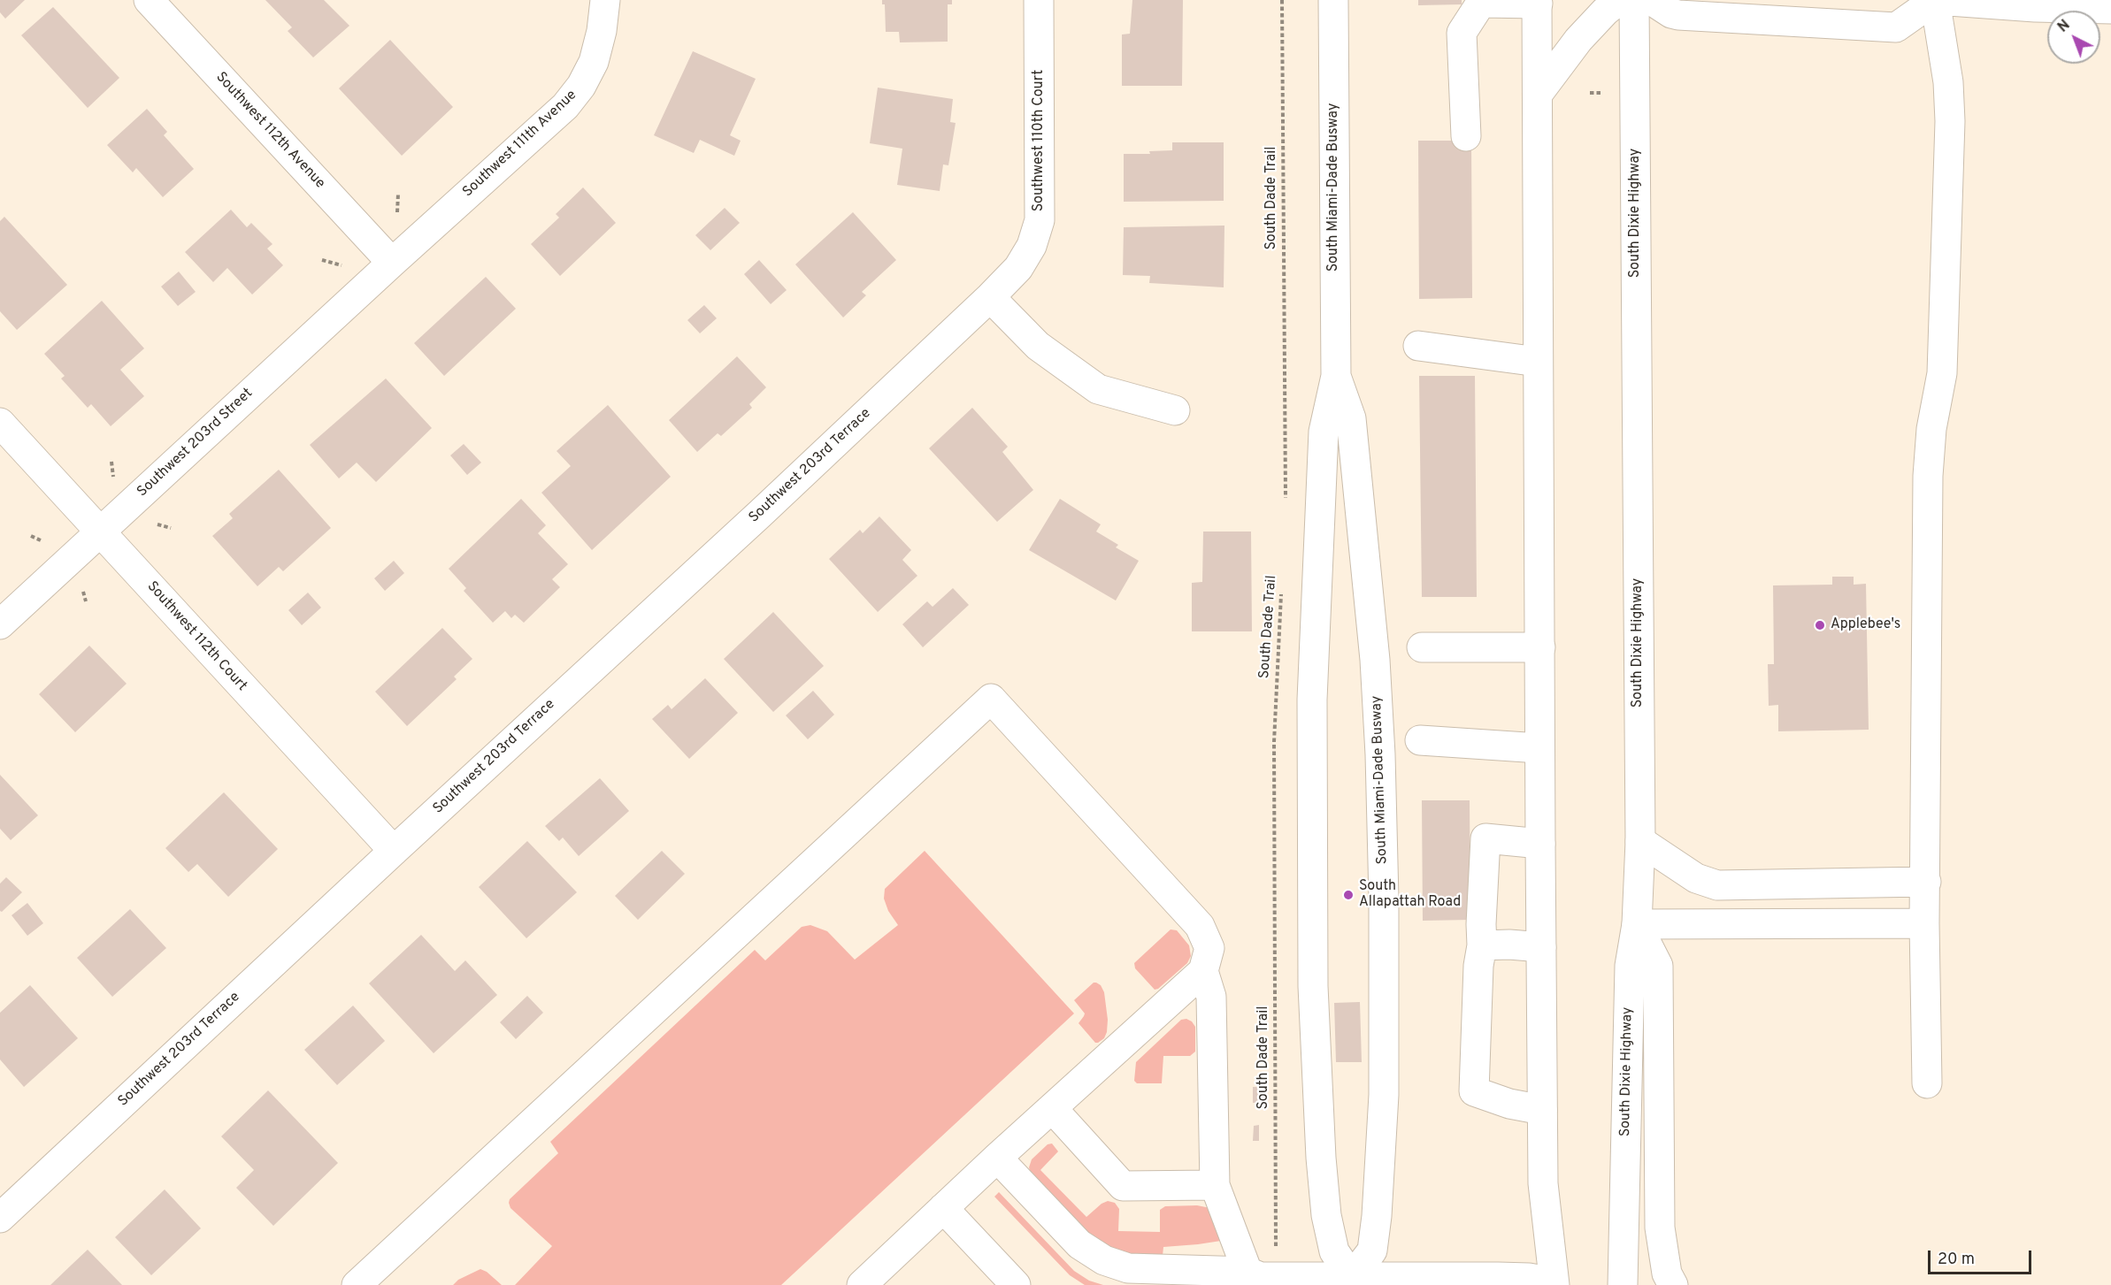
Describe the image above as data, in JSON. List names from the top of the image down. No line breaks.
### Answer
{"streets":{"main road":["Southwest 112th Avenue","Southwest 110th Court","Southwest 111th Avenue","South Miami-Dade Busway","South Dixie Highway","Southwest 203rd Street","Southwest 203rd Terrace","Southwest 112th Court"],"path":["South Dade Trail"]},"crossings":[["Southwest 112th Avenue","Southwest 111th Avenue"],["Southwest 112th Avenue","Southwest 203rd Street"],["Southwest 110th Court","Southwest 203rd Terrace"],["Southwest 111th Avenue","Southwest 203rd Street"],["Southwest 203rd Street","Southwest 112th Court"],["Southwest 203rd Terrace","Southwest 112th Court"]],"places":["Applebee's","South Allapattah Road"],"scale_bar":"20 m","north":"top left"}
